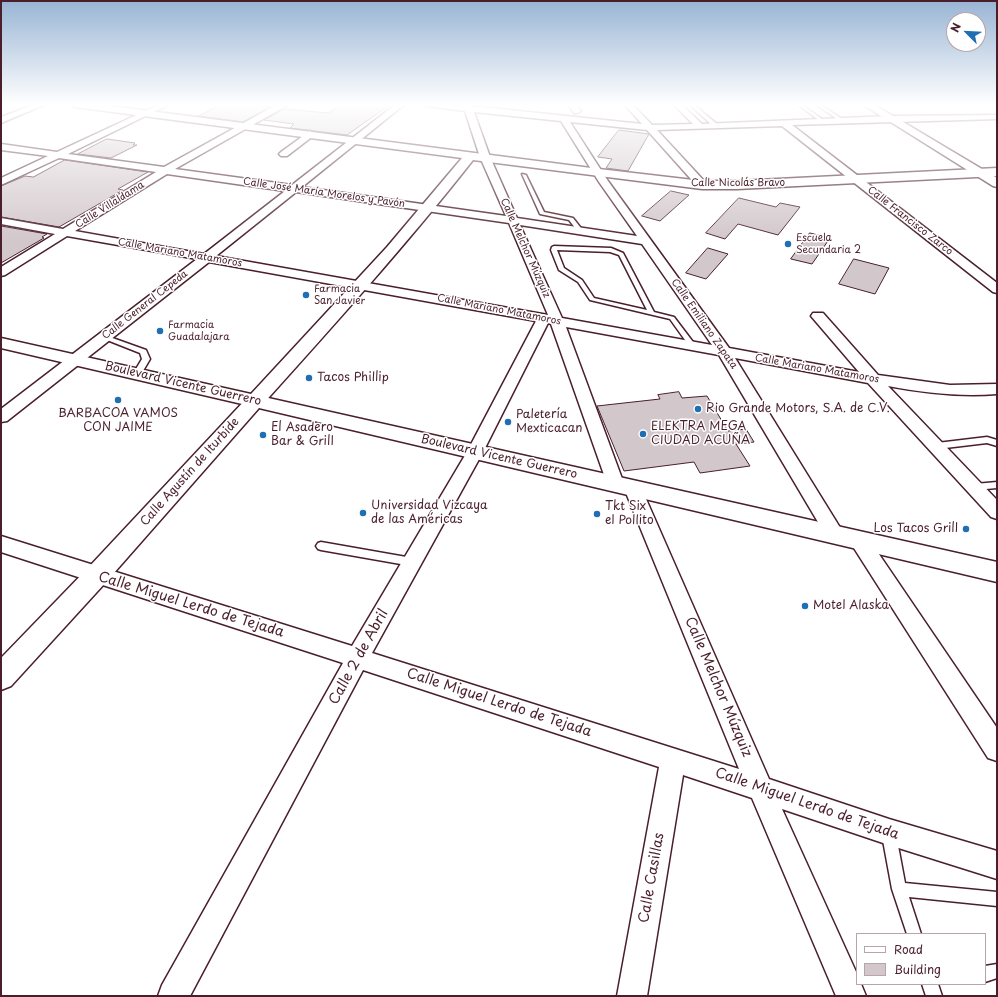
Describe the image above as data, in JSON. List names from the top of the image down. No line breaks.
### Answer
{"streets":{"street":["Calle Nicolás Bravo","Calle José María Morelos y Pavón","Calle Villaldama","Calle Francisco Zarco","Calle Melchor Múzquiz","Calle Mariano Matamoros","Calle General Cepeda","Calle Emiliano Zapata","Boulevard Vicente Guerrero","Calle Agustín de Iturbide","Calle Miguel Lerdo de Tejada","Calle 2 de Abril","Calle Casillas"]},"crossings":[["Calle Nicolás Bravo","Calle Francisco Zarco"],["Calle Nicolás Bravo","Calle Melchor Múzquiz"],["Calle Nicolás Bravo","Calle Emiliano Zapata"],["Calle Nicolás Bravo","Calle Agustín de Iturbide"],["Calle José María Morelos y Pavón","Calle Villaldama"],["Calle José María Morelos y Pavón","Calle Melchor Múzquiz"],["Calle José María Morelos y Pavón","Calle General Cepeda"],["Calle José María Morelos y Pavón","Calle Emiliano Zapata"],["Calle José María Morelos y Pavón","Calle Agustín de Iturbide"],["Calle Villaldama","Calle Mariano Matamoros"],["Calle Melchor Múzquiz","Calle Mariano Matamoros"],["Calle Melchor Múzquiz","Boulevard Vicente Guerrero"],["Calle Melchor Múzquiz","Calle Agustín de Iturbide"],["Calle Melchor Múzquiz","Calle Miguel Lerdo de Tejada"],["Calle Melchor Múzquiz","Calle 2 de Abril"],["Calle Mariano Matamoros","Calle General Cepeda"],["Calle Mariano Matamoros","Calle Emiliano Zapata"],["Calle Mariano Matamoros","Calle Agustín de Iturbide"],["Calle Mariano Matamoros","Calle 2 de Abril"],["Calle General Cepeda","Boulevard Vicente Guerrero"],["Calle Emiliano Zapata","Boulevard Vicente Guerrero"],["Boulevard Vicente Guerrero","Calle Agustín de Iturbide"],["Boulevard Vicente Guerrero","Calle 2 de Abril"],["Calle Agustín de Iturbide","Calle Miguel Lerdo de Tejada"],["Calle Miguel Lerdo de Tejada","Calle 2 de Abril"],["Calle Miguel Lerdo de Tejada","Calle Casillas"]],"places":["Escuela Secundaria 2","Farmacia San Javier","Farmacia Guadalajara","Tacos Phillip","BARBACOA VAMOS CON JAIME","Rio Grande Motors, S.A. de C.V.","Paletería Mexticacan","ELEKTRA MEGA CIUDAD ACUÑA","El Asadero Bar & Grill","Universidad Vizcaya de las Américas","Tkt Six el Pollito","Los Tacos Grill","Motel Alaska"],"legend":["Road","Building"],"north":"top left"}
